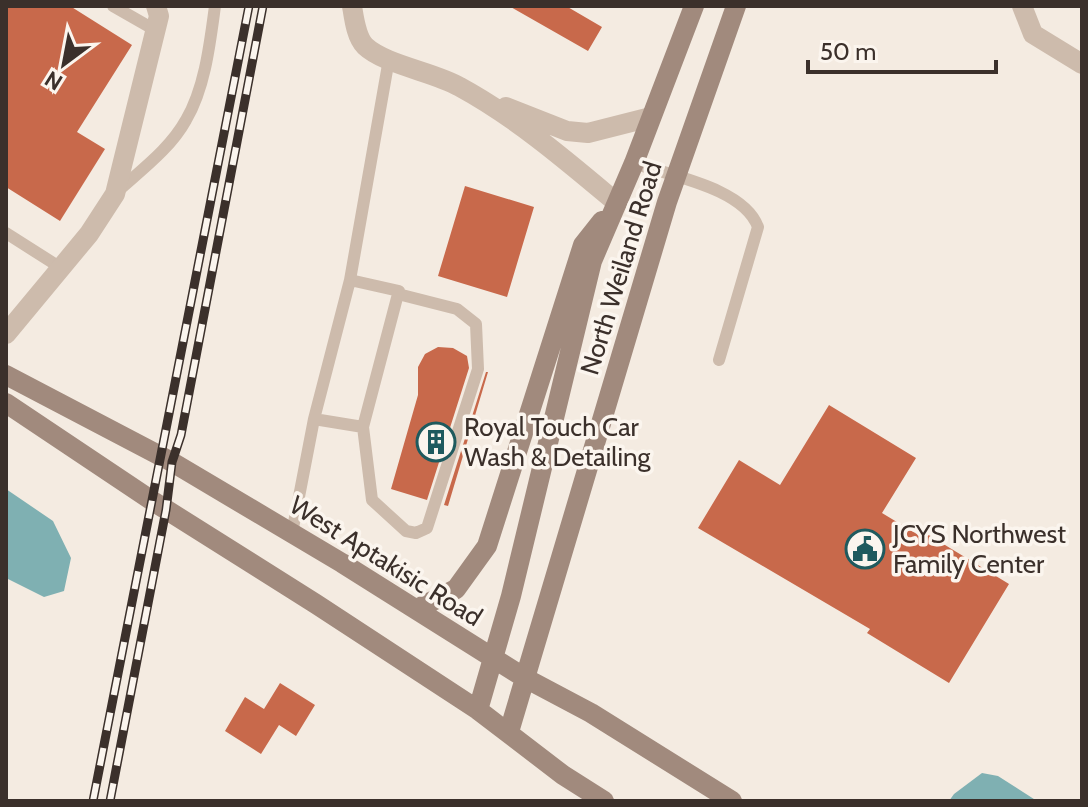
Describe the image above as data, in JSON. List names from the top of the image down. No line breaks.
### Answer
{"streets":{"main road":["North Weiland Road","West Aptakisic Road"]},"crossings":[["North Weiland Road","West Aptakisic Road"]],"places":{"building":["Royal Touch Car Wash & Detailing"],"public building":["JCYS Northwest Family Center"]},"scale_bar":"50 m","north":"bottom left"}
